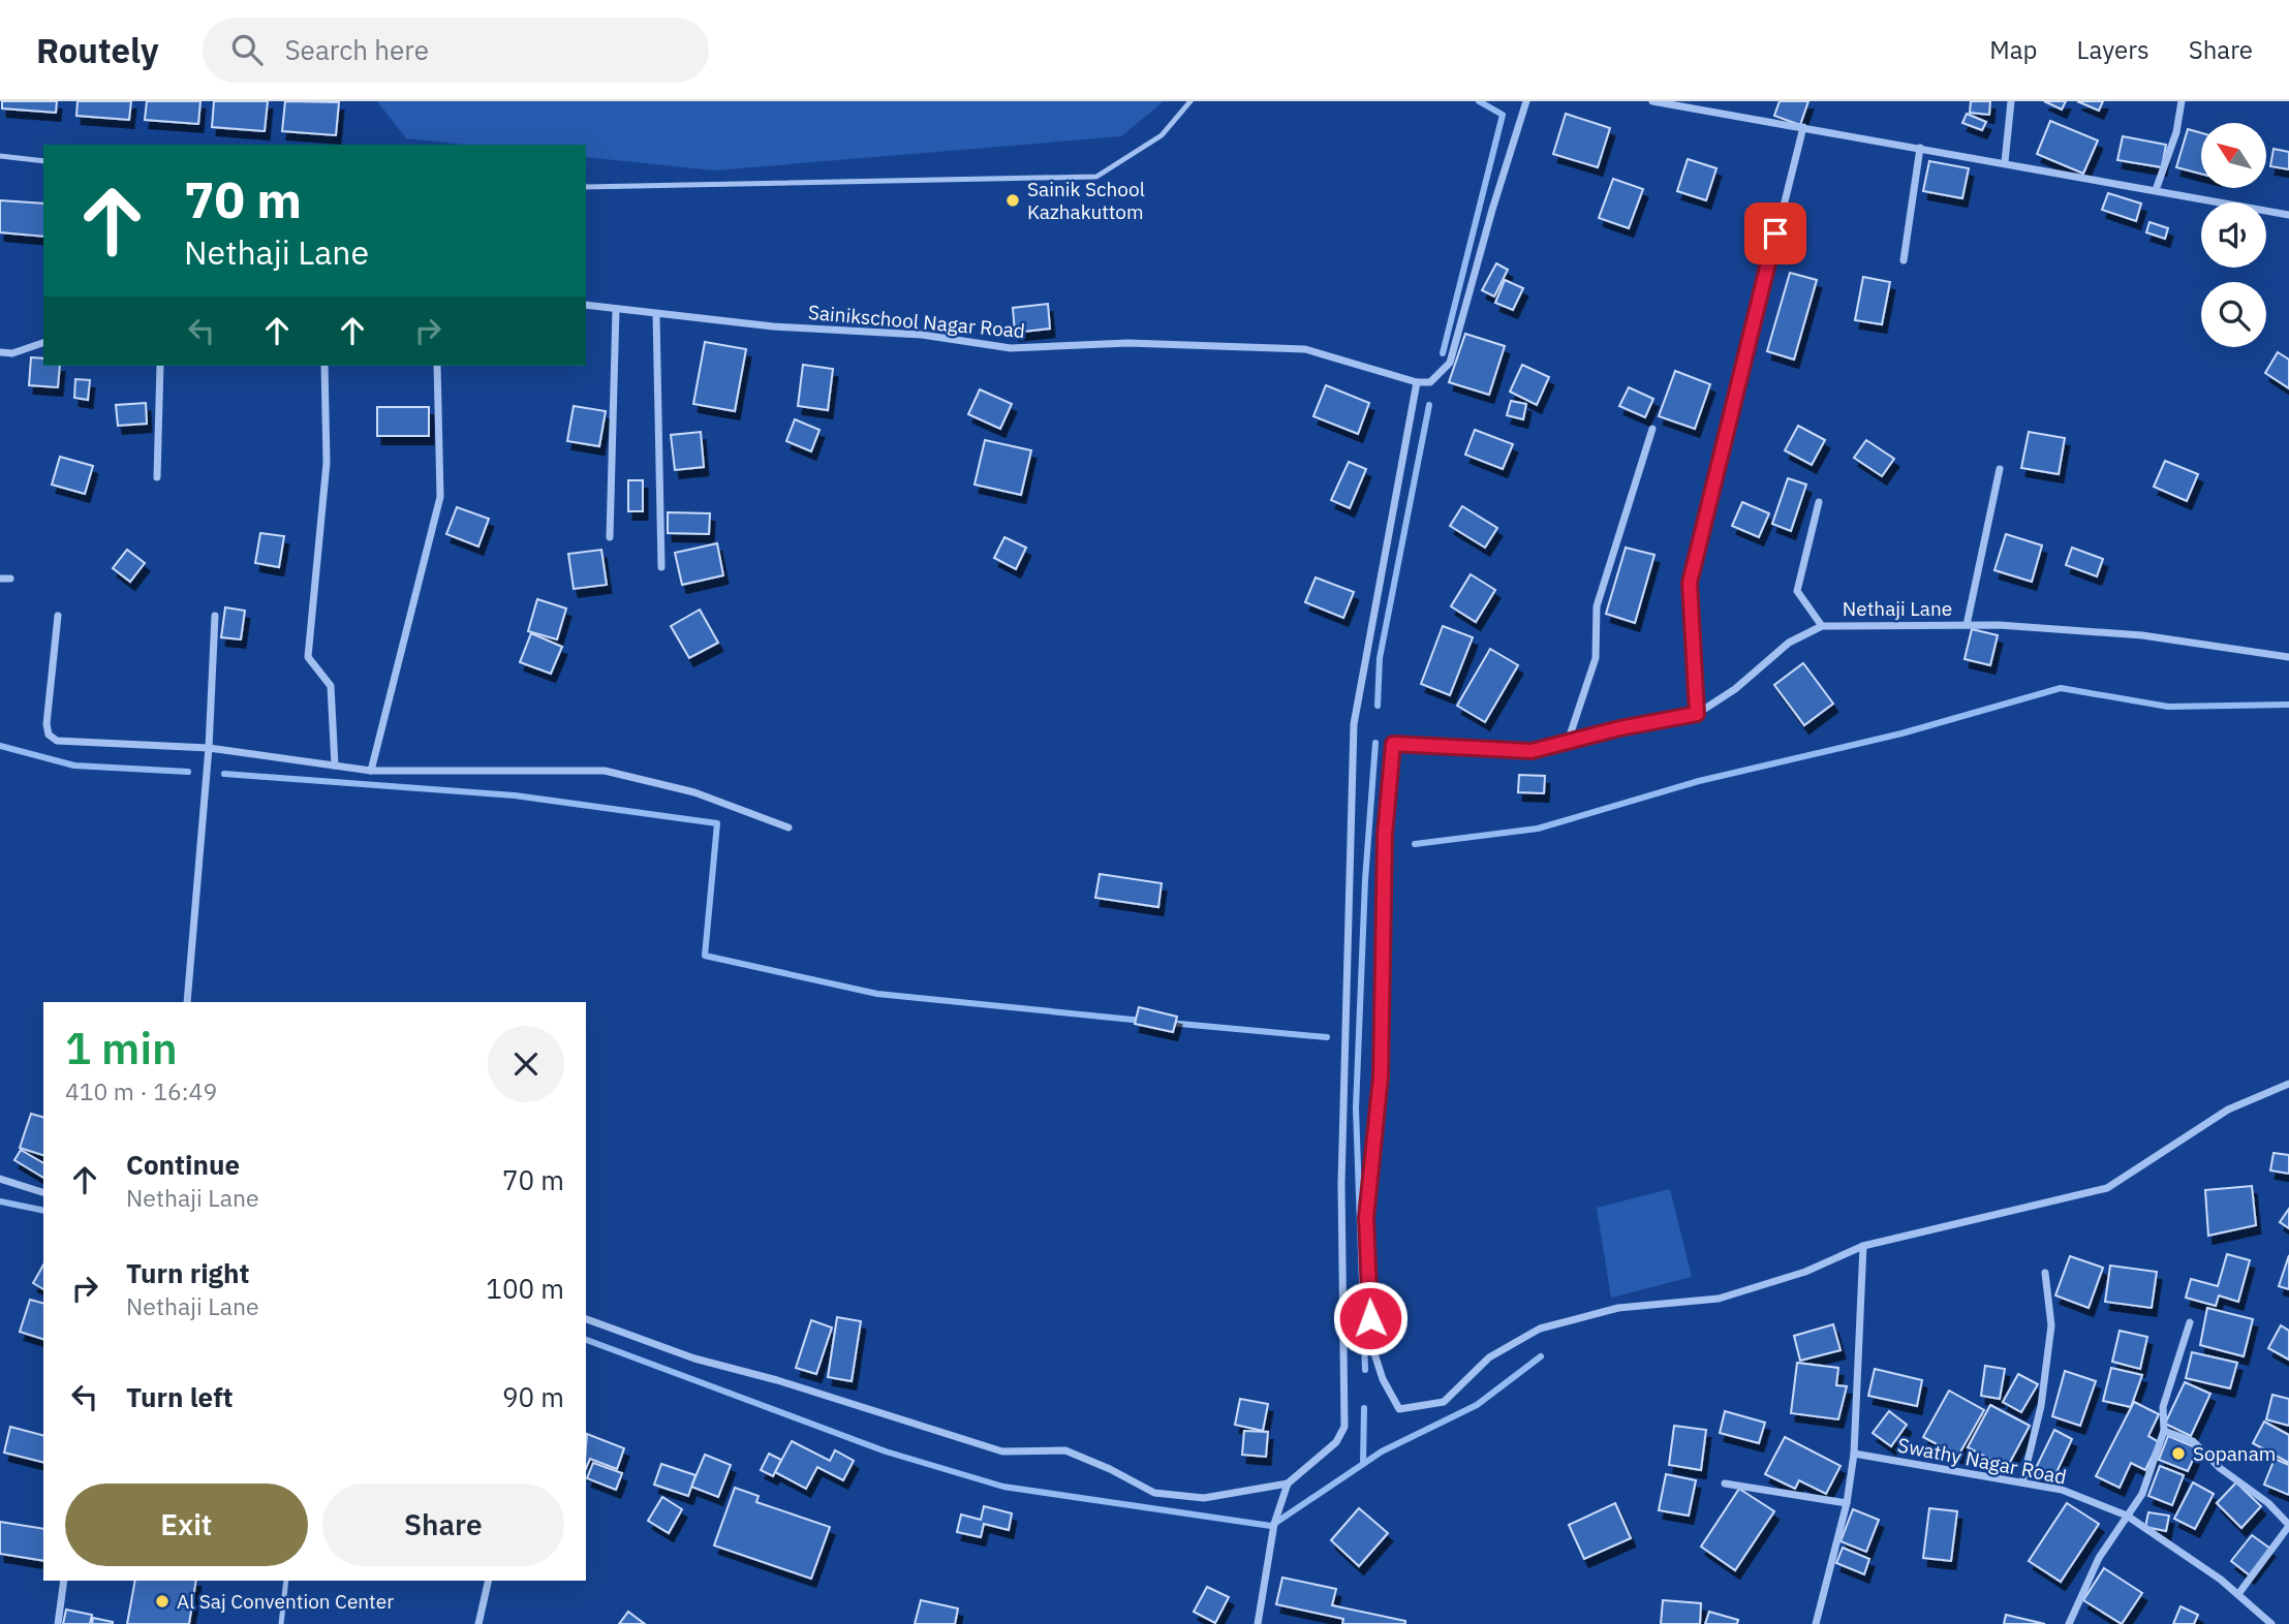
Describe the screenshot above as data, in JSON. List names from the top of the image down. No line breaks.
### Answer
{"streets":{"street":["Sainikschool Nagar Road","Nethaji Lane","Swathy Nagar Road"]},"places":["Sainik School Kazhakuttom","Sopanam","Al Saj Convention Center"],"north":"top left","page":{"header":"Routely","search":"Search here","nav":["Map","Layers","Share"],"turn":["70 m","Nethaji Lane"],"heading":["1 min","410 m · 16:49"],"list":[{"name":"Continue","note":"Nethaji Lane","value":"70 m"},{"name":"Turn right","note":"Nethaji Lane","value":"100 m"},{"name":"Turn left","value":"90 m"}],"buttons":["Exit","Share"]}}
